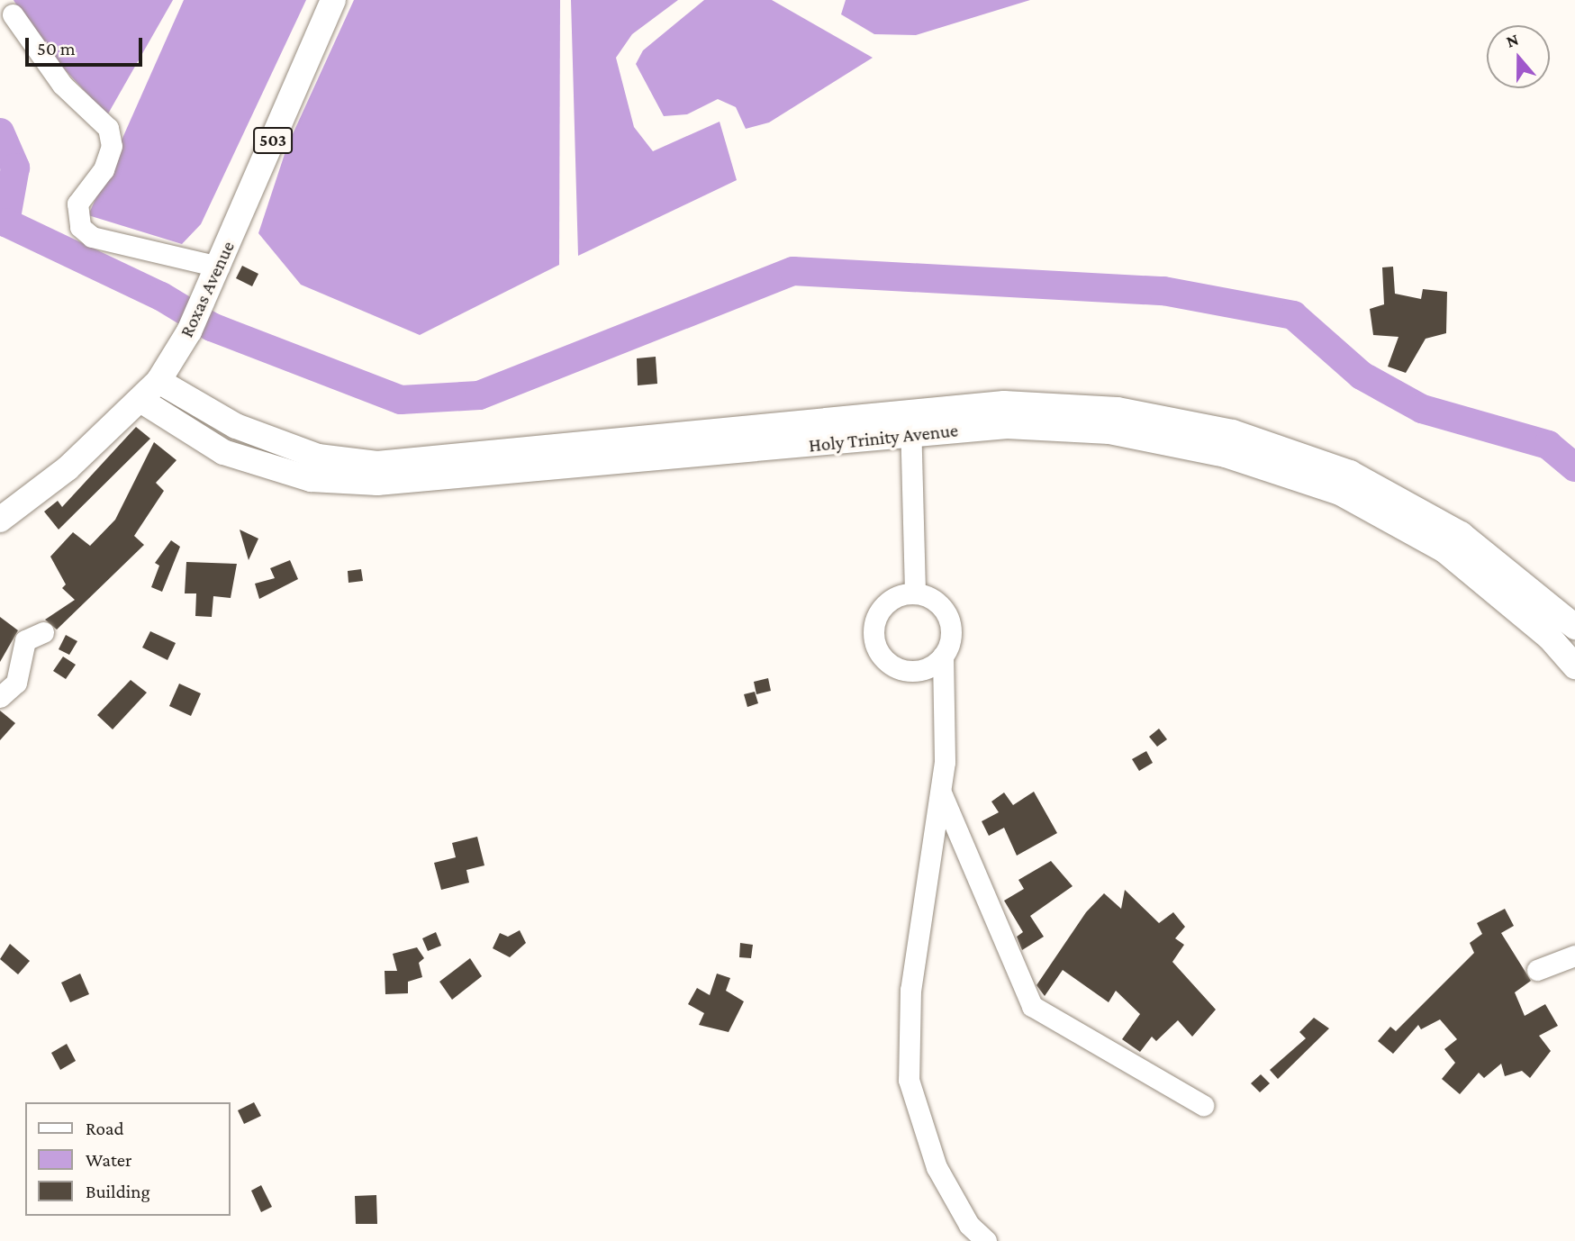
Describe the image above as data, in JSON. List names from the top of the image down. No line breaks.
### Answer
{"streets":{"main road":["503","Roxas Avenue","Holy Trinity Avenue"]},"crossings":[["Roxas Avenue","Holy Trinity Avenue"]],"legend":["Road","Water","Building"],"scale_bar":"50 m","north":"top"}
